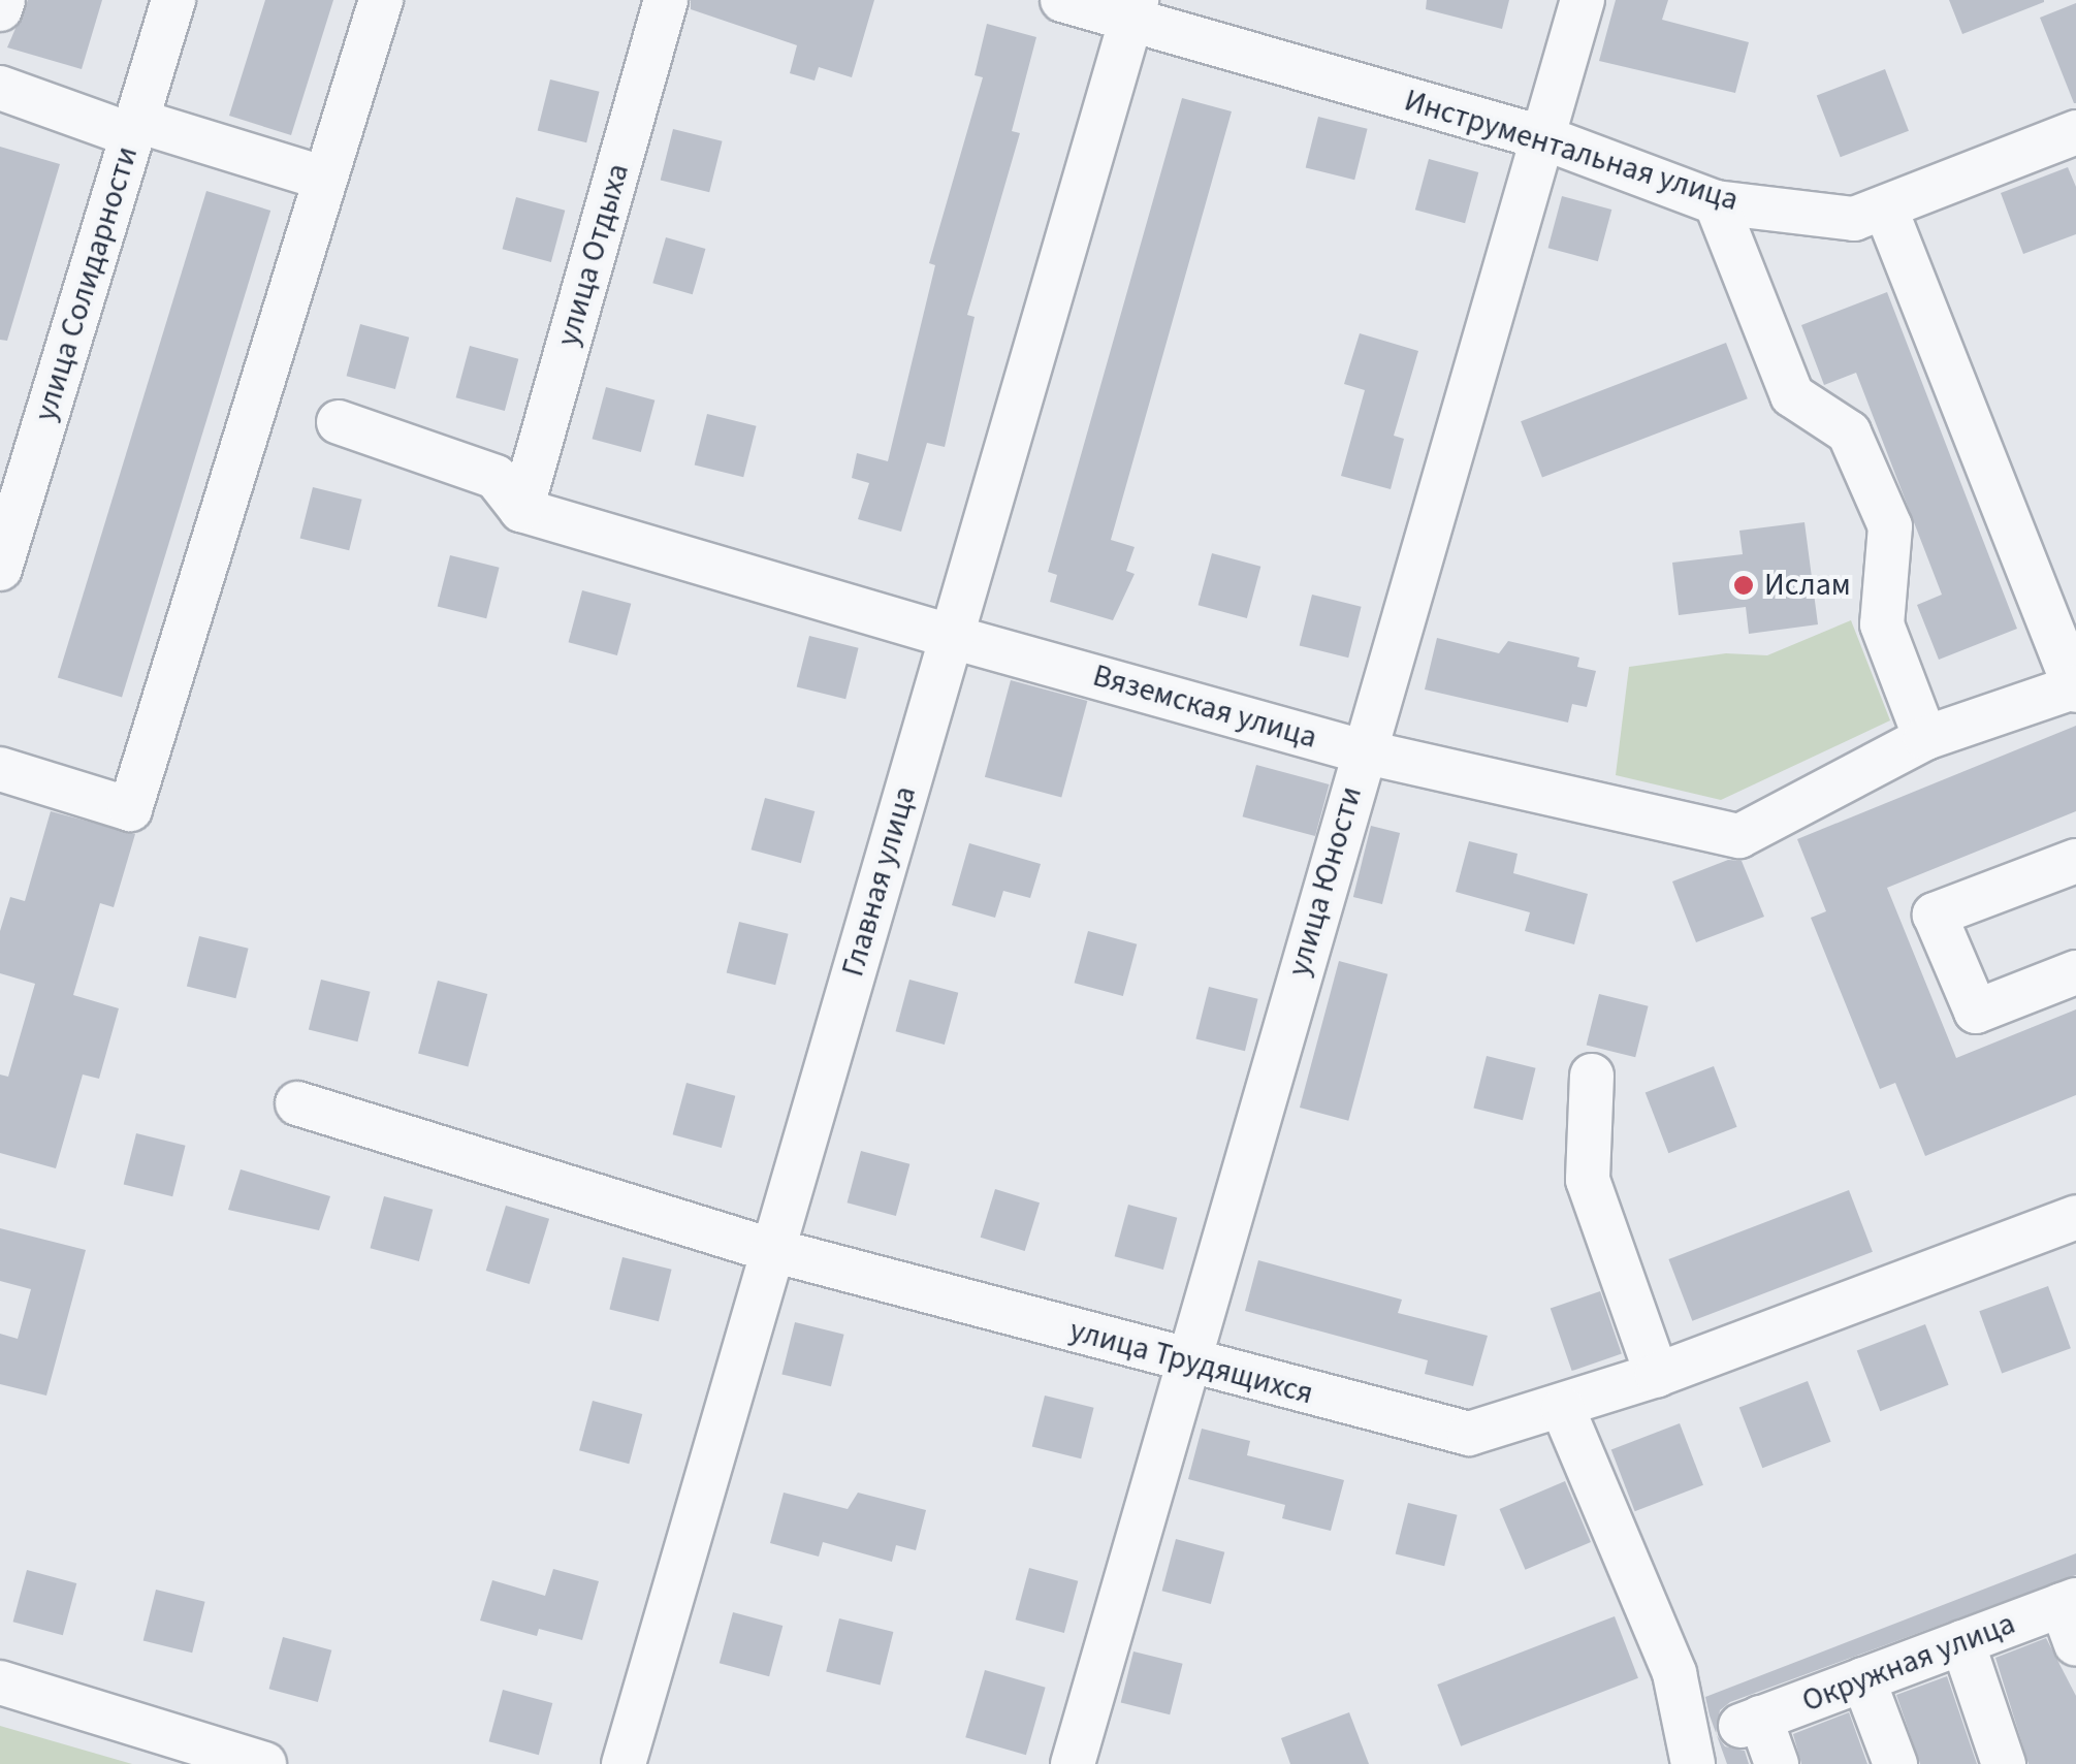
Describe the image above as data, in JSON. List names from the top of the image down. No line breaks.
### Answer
{"streets":{"street":["Инструментальная улица","улица Отдыха","улица Солидарности","Вяземская улица","Главная улица","улица Юности","улица Трудящихся","Окружная улица"]},"crossings":[["Инструментальная улица","Главная улица"],["Инструментальная улица","улица Юности"],["улица Отдыха","Вяземская улица"],["Вяземская улица","Главная улица"],["Вяземская улица","улица Юности"],["Главная улица","улица Трудящихся"],["улица Юности","улица Трудящихся"]],"places":["Ислам"]}
